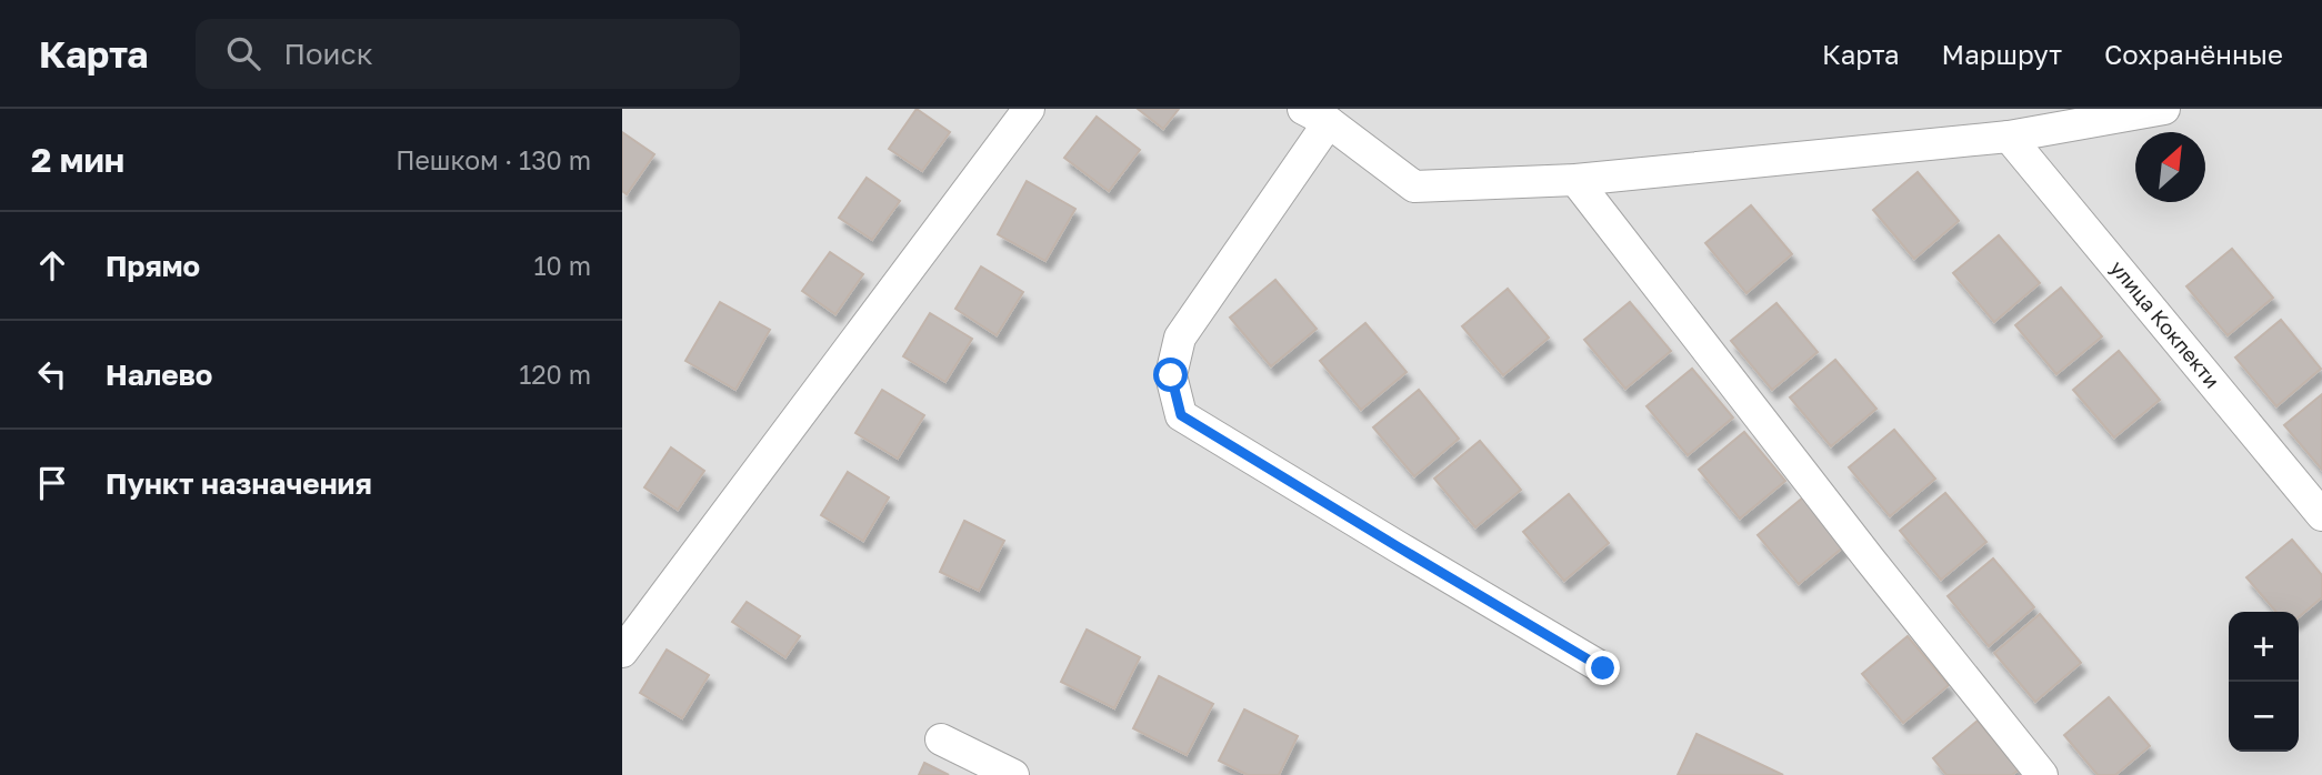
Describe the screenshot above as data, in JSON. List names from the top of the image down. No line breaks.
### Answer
{"streets":{"street":["улица Кокпекти"]},"north":"top right","page":{"header":"Карта","search":"Поиск","nav":["Карта","Маршрут","Сохранённые"],"heading":["2 мин","Пешком · 130 m"],"list":[["Прямо","10 m"],["Налево","120 m"],"Пункт назначения"],"map_buttons":["+","−"]}}
